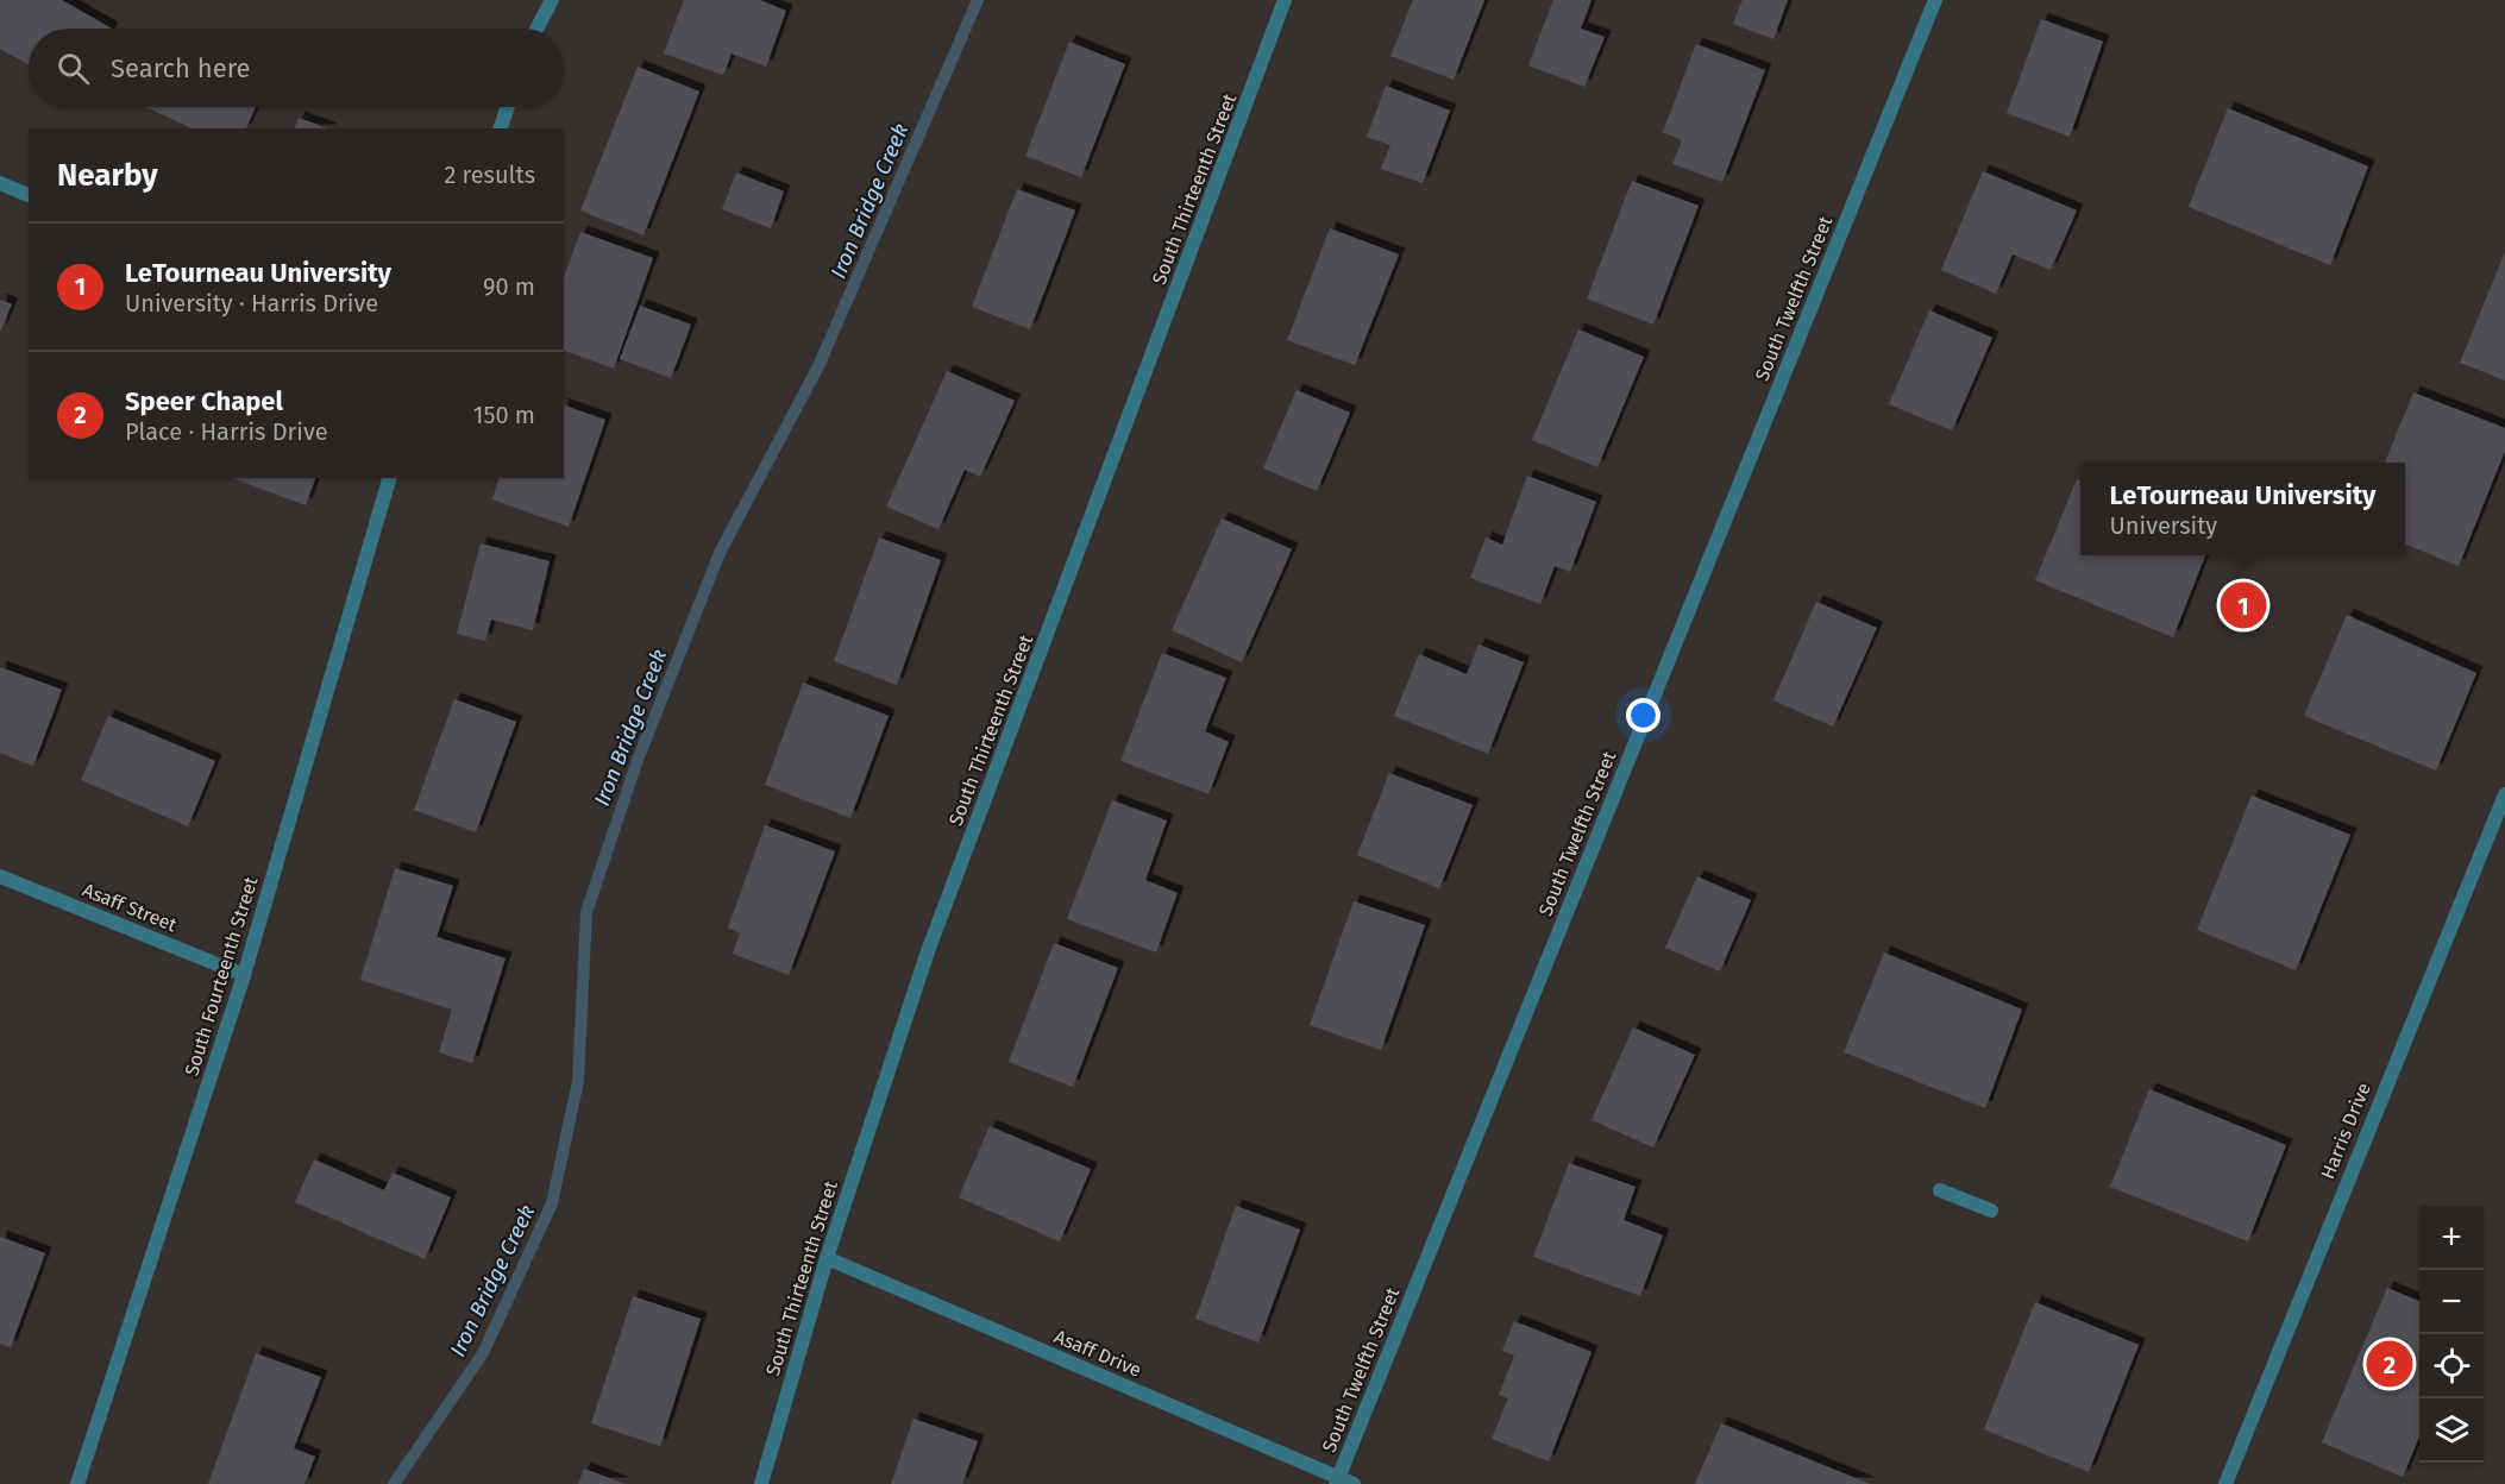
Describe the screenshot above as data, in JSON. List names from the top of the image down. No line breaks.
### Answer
{"streets":{"street":["South Thirteenth Street","South Twelfth Street","Asaff Street","South Fourteenth Street","Harris Drive","Asaff Drive"]},"crossings":[["South Thirteenth Street","Asaff Drive"],["South Twelfth Street","Asaff Drive"],["Asaff Street","South Fourteenth Street"]],"water":["Iron Bridge Creek"],"page":{"search":"Search here","heading":["Nearby","2 results"],"list":[{"mark":"1","name":"LeTourneau University","note":"University · Harris Drive","value":"90 m"},{"mark":"2","name":"Speer Chapel","note":"Place · Harris Drive","value":"150 m"}],"popup":["LeTourneau University","University"],"pins":["1","2"],"map_buttons":["+","−"]}}
